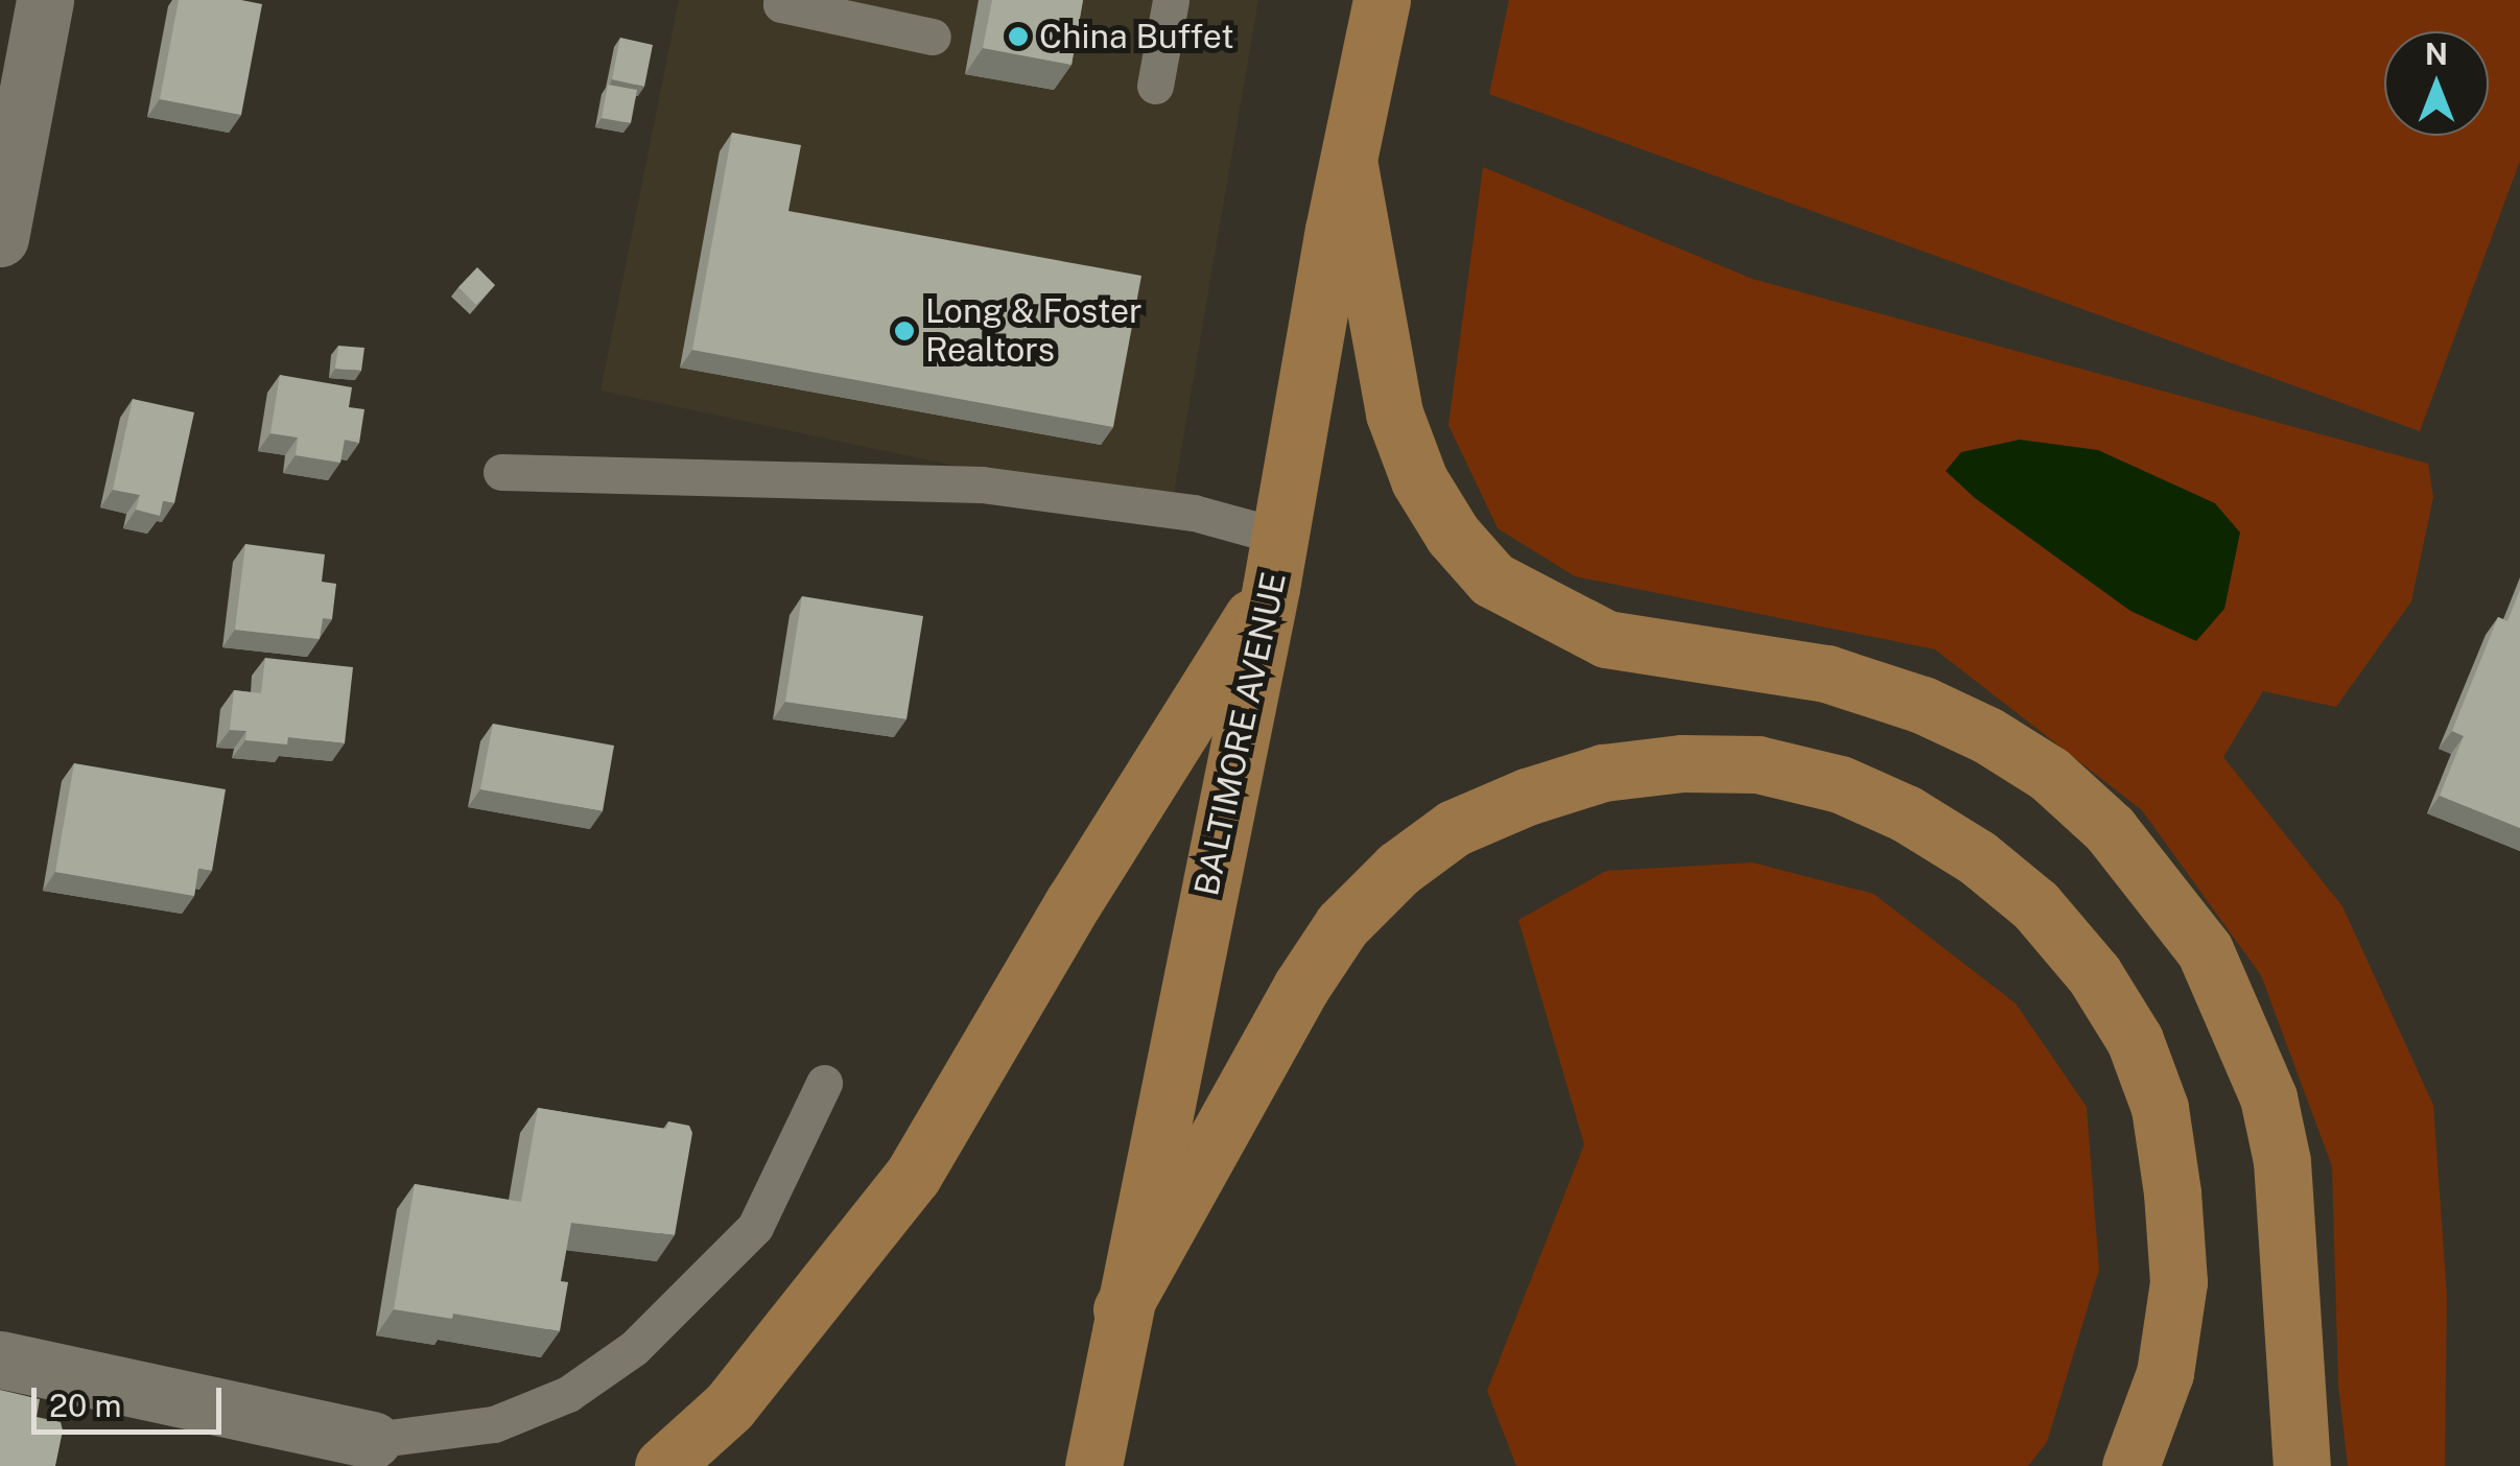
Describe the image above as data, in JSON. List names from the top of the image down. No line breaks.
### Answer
{"streets":{"main road":["BALTIMORE AVENUE"]},"places":["China Buffet","Long & Foster Realtors"],"scale_bar":"20 m","north":"top"}
